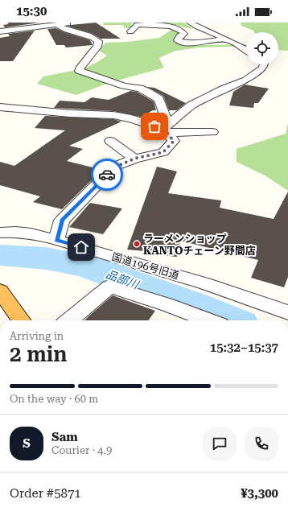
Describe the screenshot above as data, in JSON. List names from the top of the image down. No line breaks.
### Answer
{"streets":{"street":["国道196号旧道"]},"water":["品部川"],"places":["ラーメンショップ KANTOチェーン野間店"],"page":{"status":"15:30","heading":["2 min","Arriving in","15:32–15:37"],"panel":["Sam","Courier · 4.9","Order #5871","¥3,300"],"bar":"On the way · 60 m","round":"S"}}
